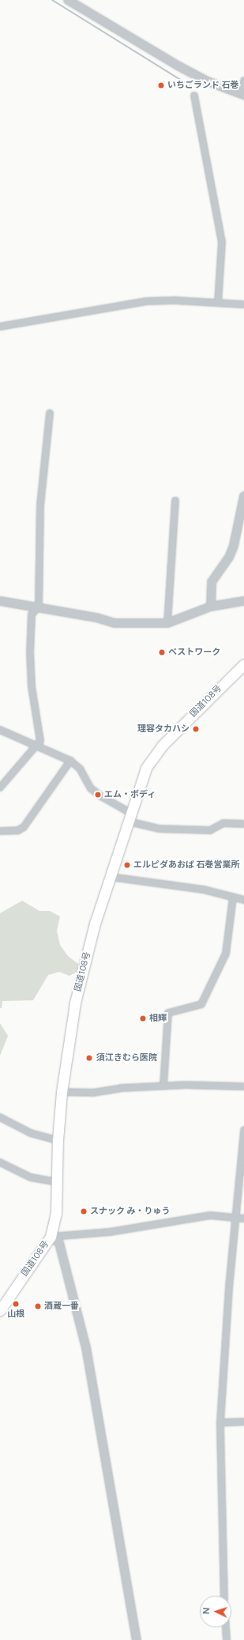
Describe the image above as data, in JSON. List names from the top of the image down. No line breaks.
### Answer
{"streets":{"highway":["国道108号"]},"places":["いちごランド 石巻","ベストワーク","理容タカハシ","エム・ボディ","エルピダあおば 石巻営業所","相輝","須江きむら医院","スナック み・りゅう","山根","酒蔵一番"],"north":"left"}
